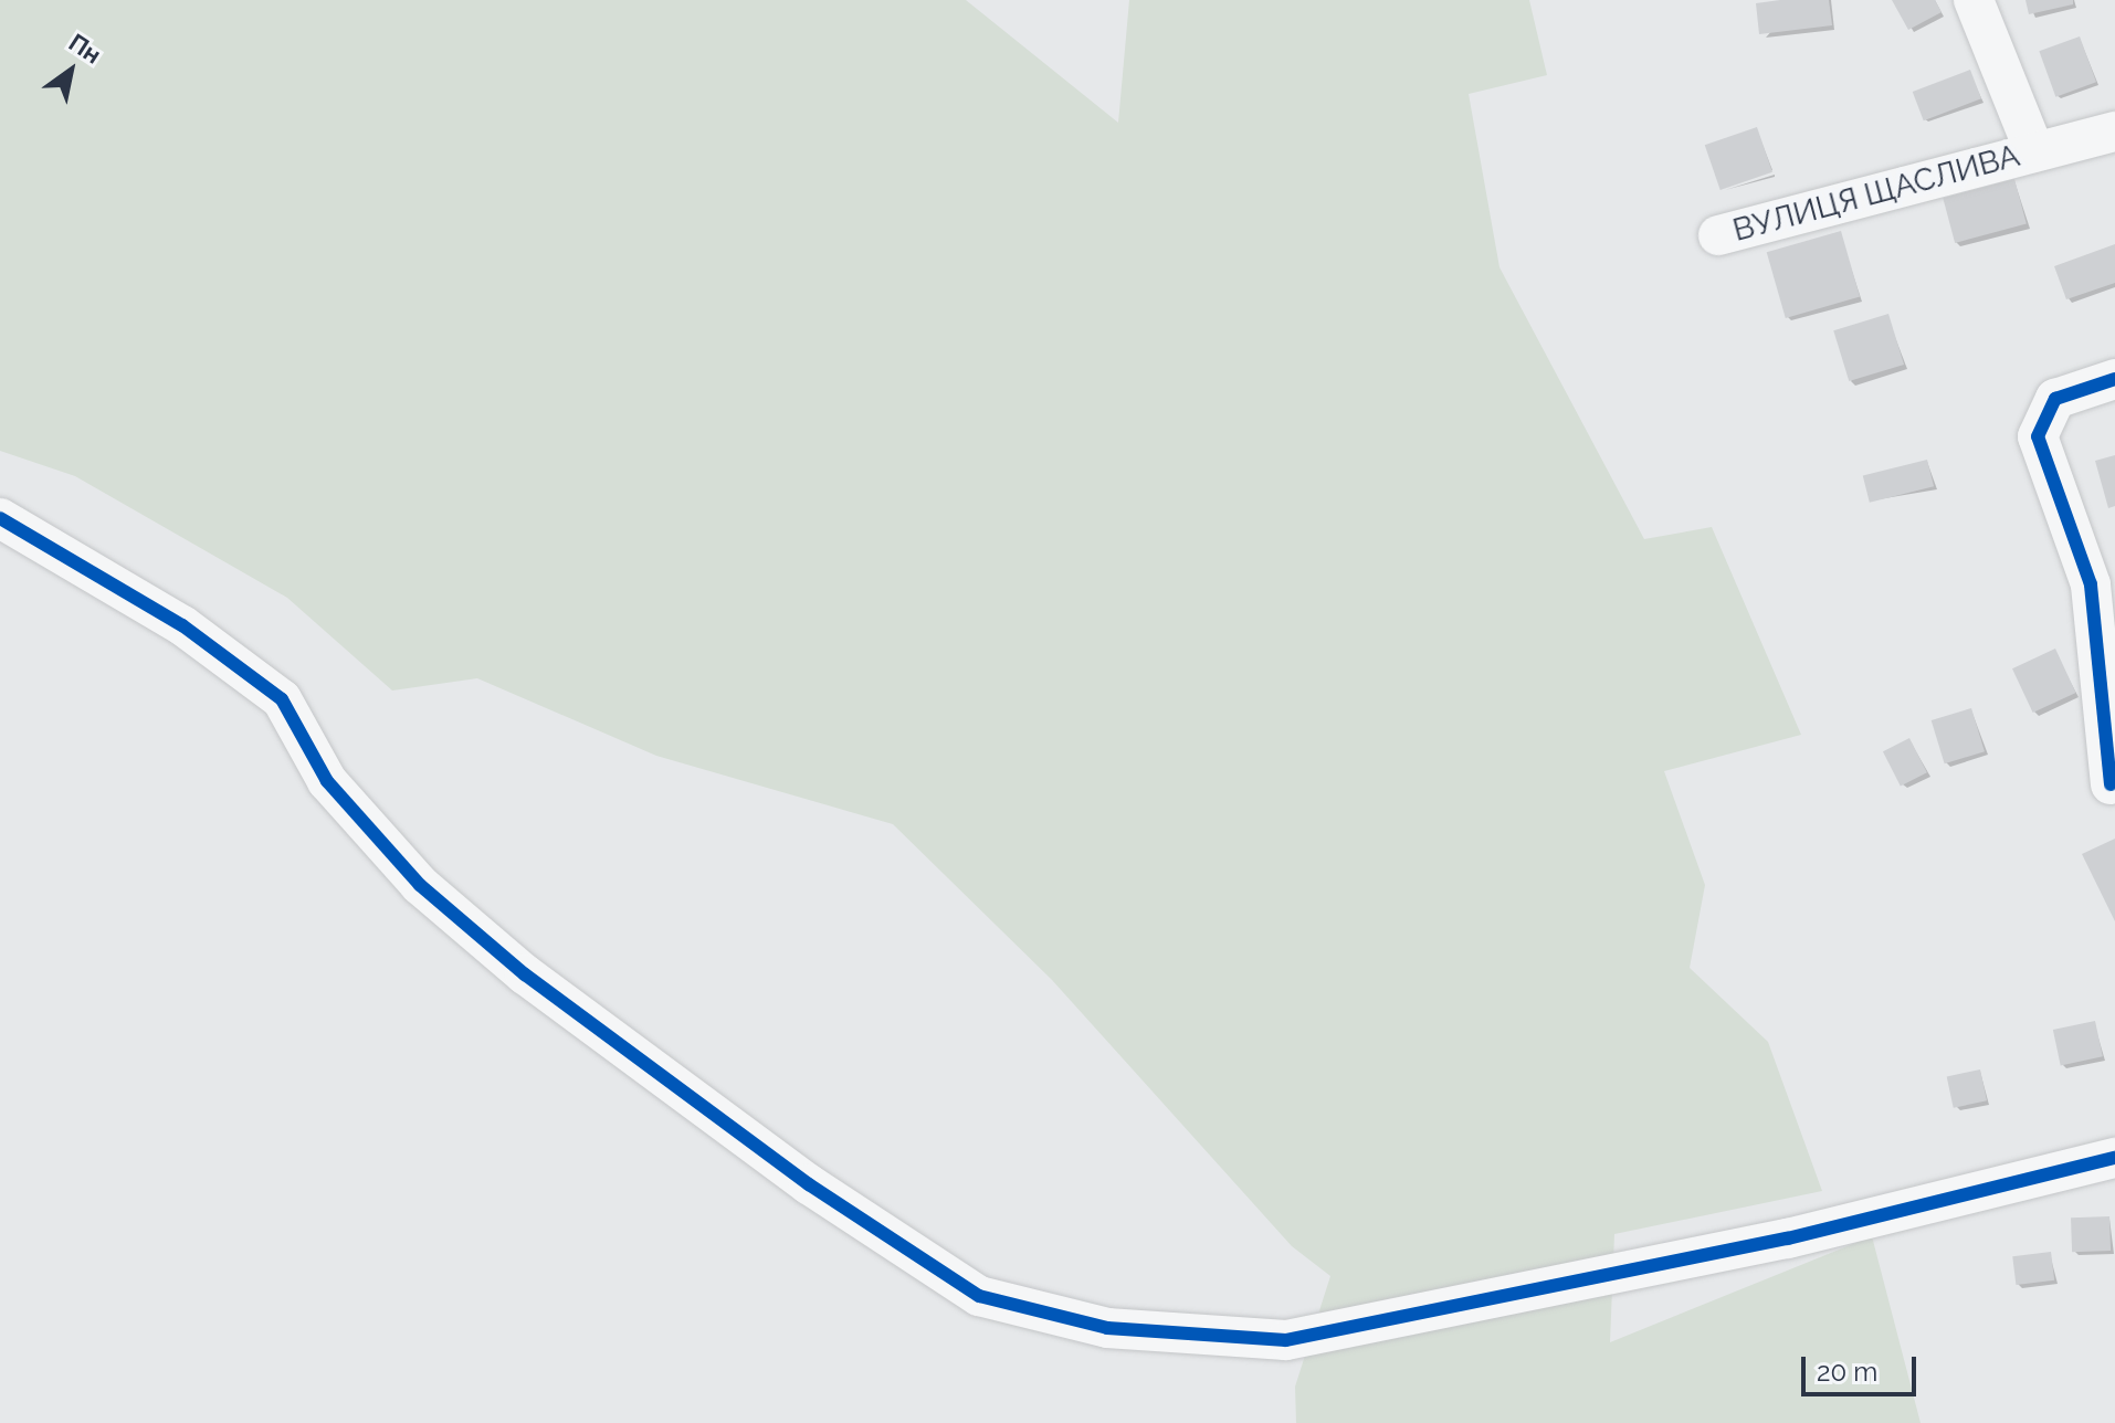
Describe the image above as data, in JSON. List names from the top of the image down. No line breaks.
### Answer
{"streets":{"street":["ВУЛИЦЯ ЩАСЛИВА"]},"scale_bar":"20 m","north":"top right"}
